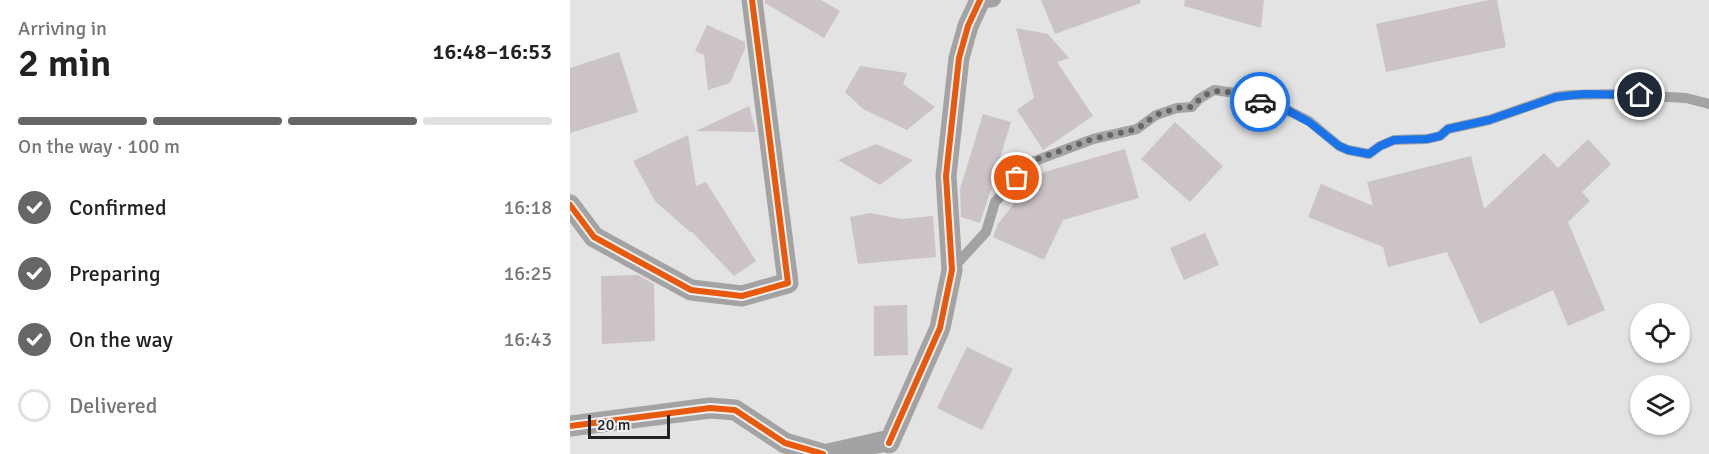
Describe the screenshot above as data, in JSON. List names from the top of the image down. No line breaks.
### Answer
{"scale_bar":"20 m","page":{"heading":["2 min","Arriving in","16:48–16:53"],"bar":"On the way · 100 m","list":[["Confirmed","16:18"],["Preparing","16:25"],["On the way","16:43"],"Delivered"],"scale":"20 m"}}
